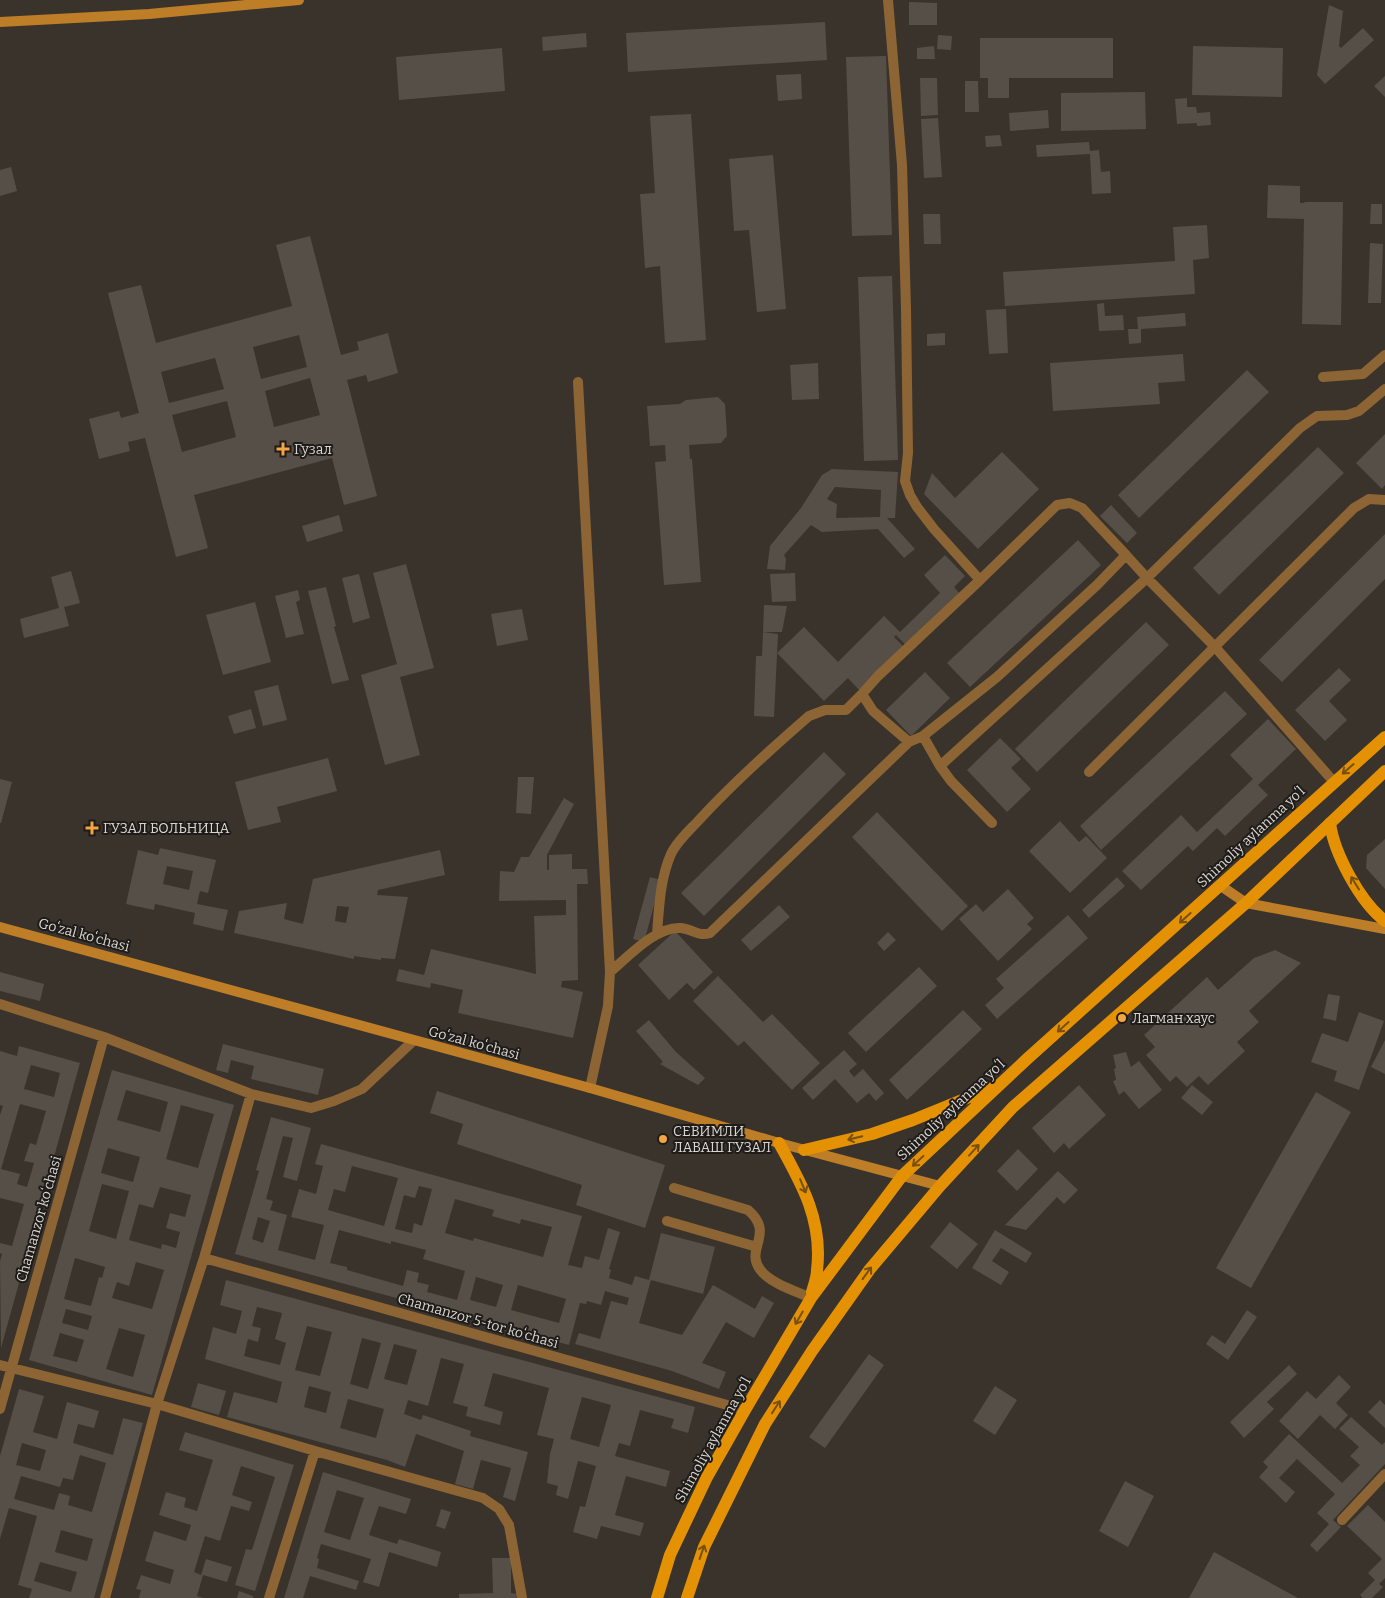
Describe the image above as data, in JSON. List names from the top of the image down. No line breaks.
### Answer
{"streets":{"main road":["Shimoliy aylanma yoʻl","Goʻzal koʻchasi"],"street":["Chamanzor koʻchasi","Chamanzor 5-tor koʻchasi"]},"crossings":[["Shimoliy aylanma yoʻl","Goʻzal koʻchasi"],["Shimoliy aylanma yoʻl","Chamanzor 5-tor koʻchasi"]],"places":{"health":["Гузал","ГУЗАЛ БОЛЬНИЦА"],"other":["Лагман хаус","СЕВИМЛИ ЛАВАШ ГУЗАЛ"]}}
